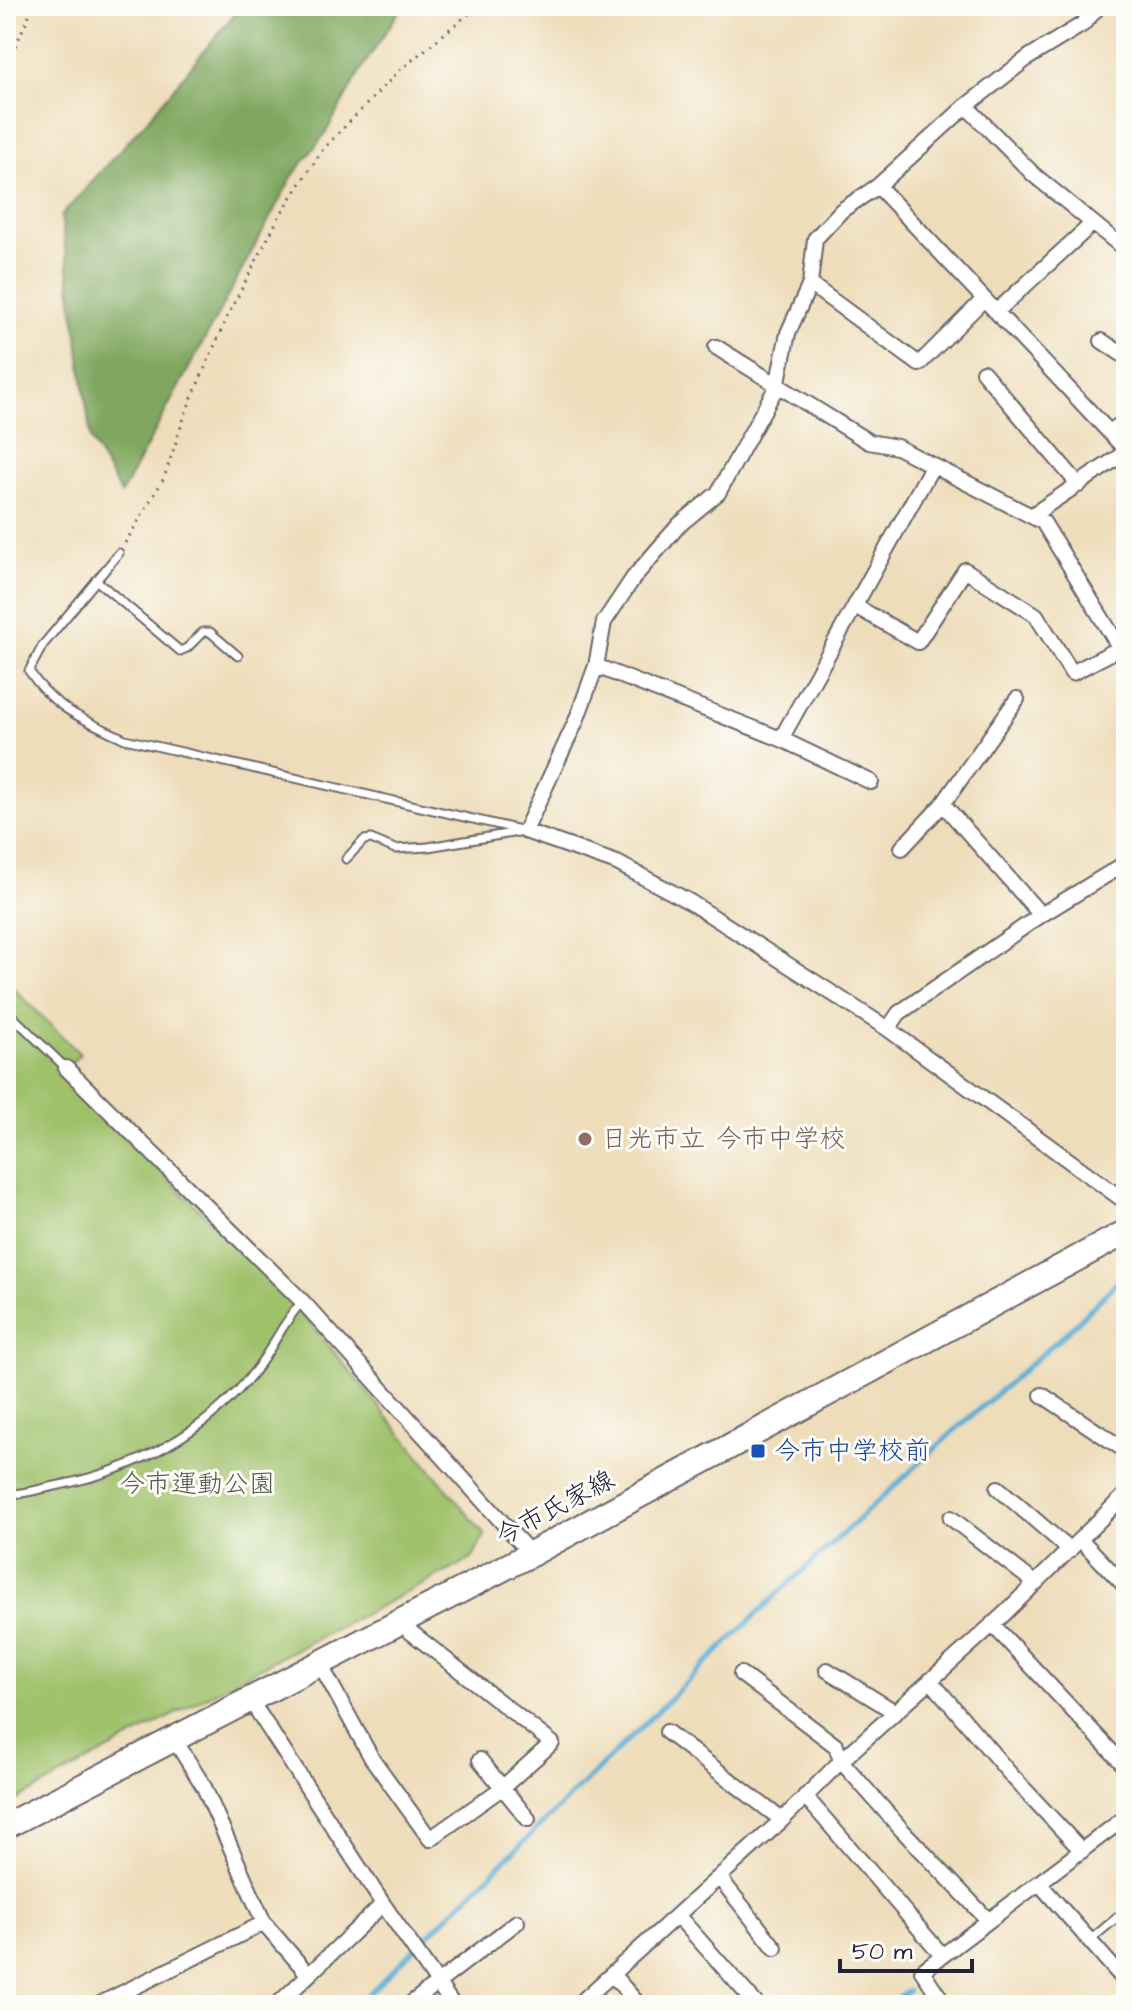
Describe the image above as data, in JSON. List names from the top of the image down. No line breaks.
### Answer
{"streets":{"main road":["今市氏家線"]},"parks":["今市運動公園"],"places":{"other":["日光市立 今市中学校"],"transit":["今市中学校前"]},"scale_bar":"50 m"}
